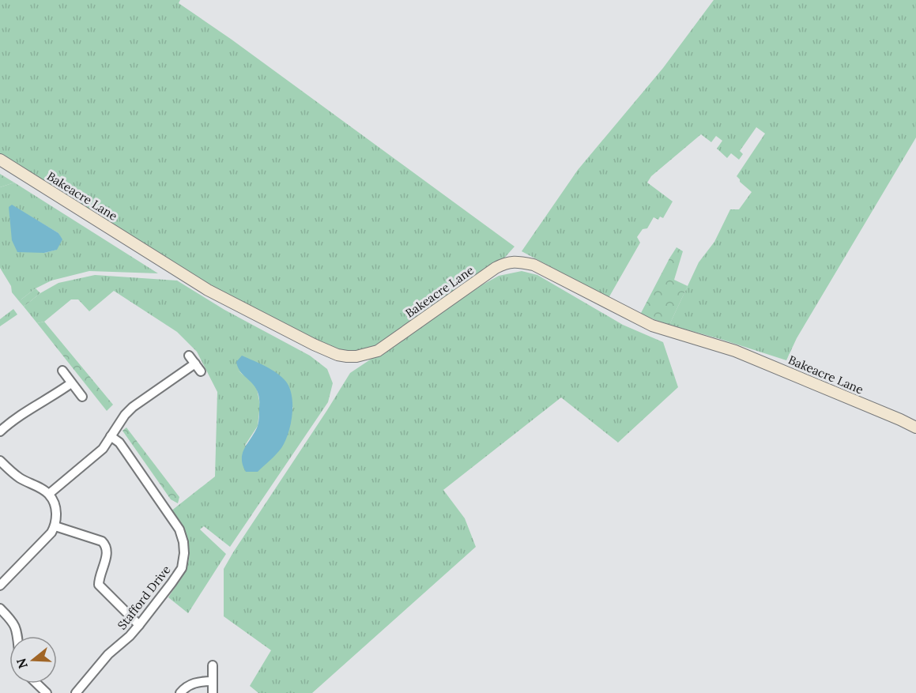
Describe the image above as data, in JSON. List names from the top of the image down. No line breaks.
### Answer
{"streets":{"street":["Bakeacre Lane","Stafford Drive"]},"north":"left"}
